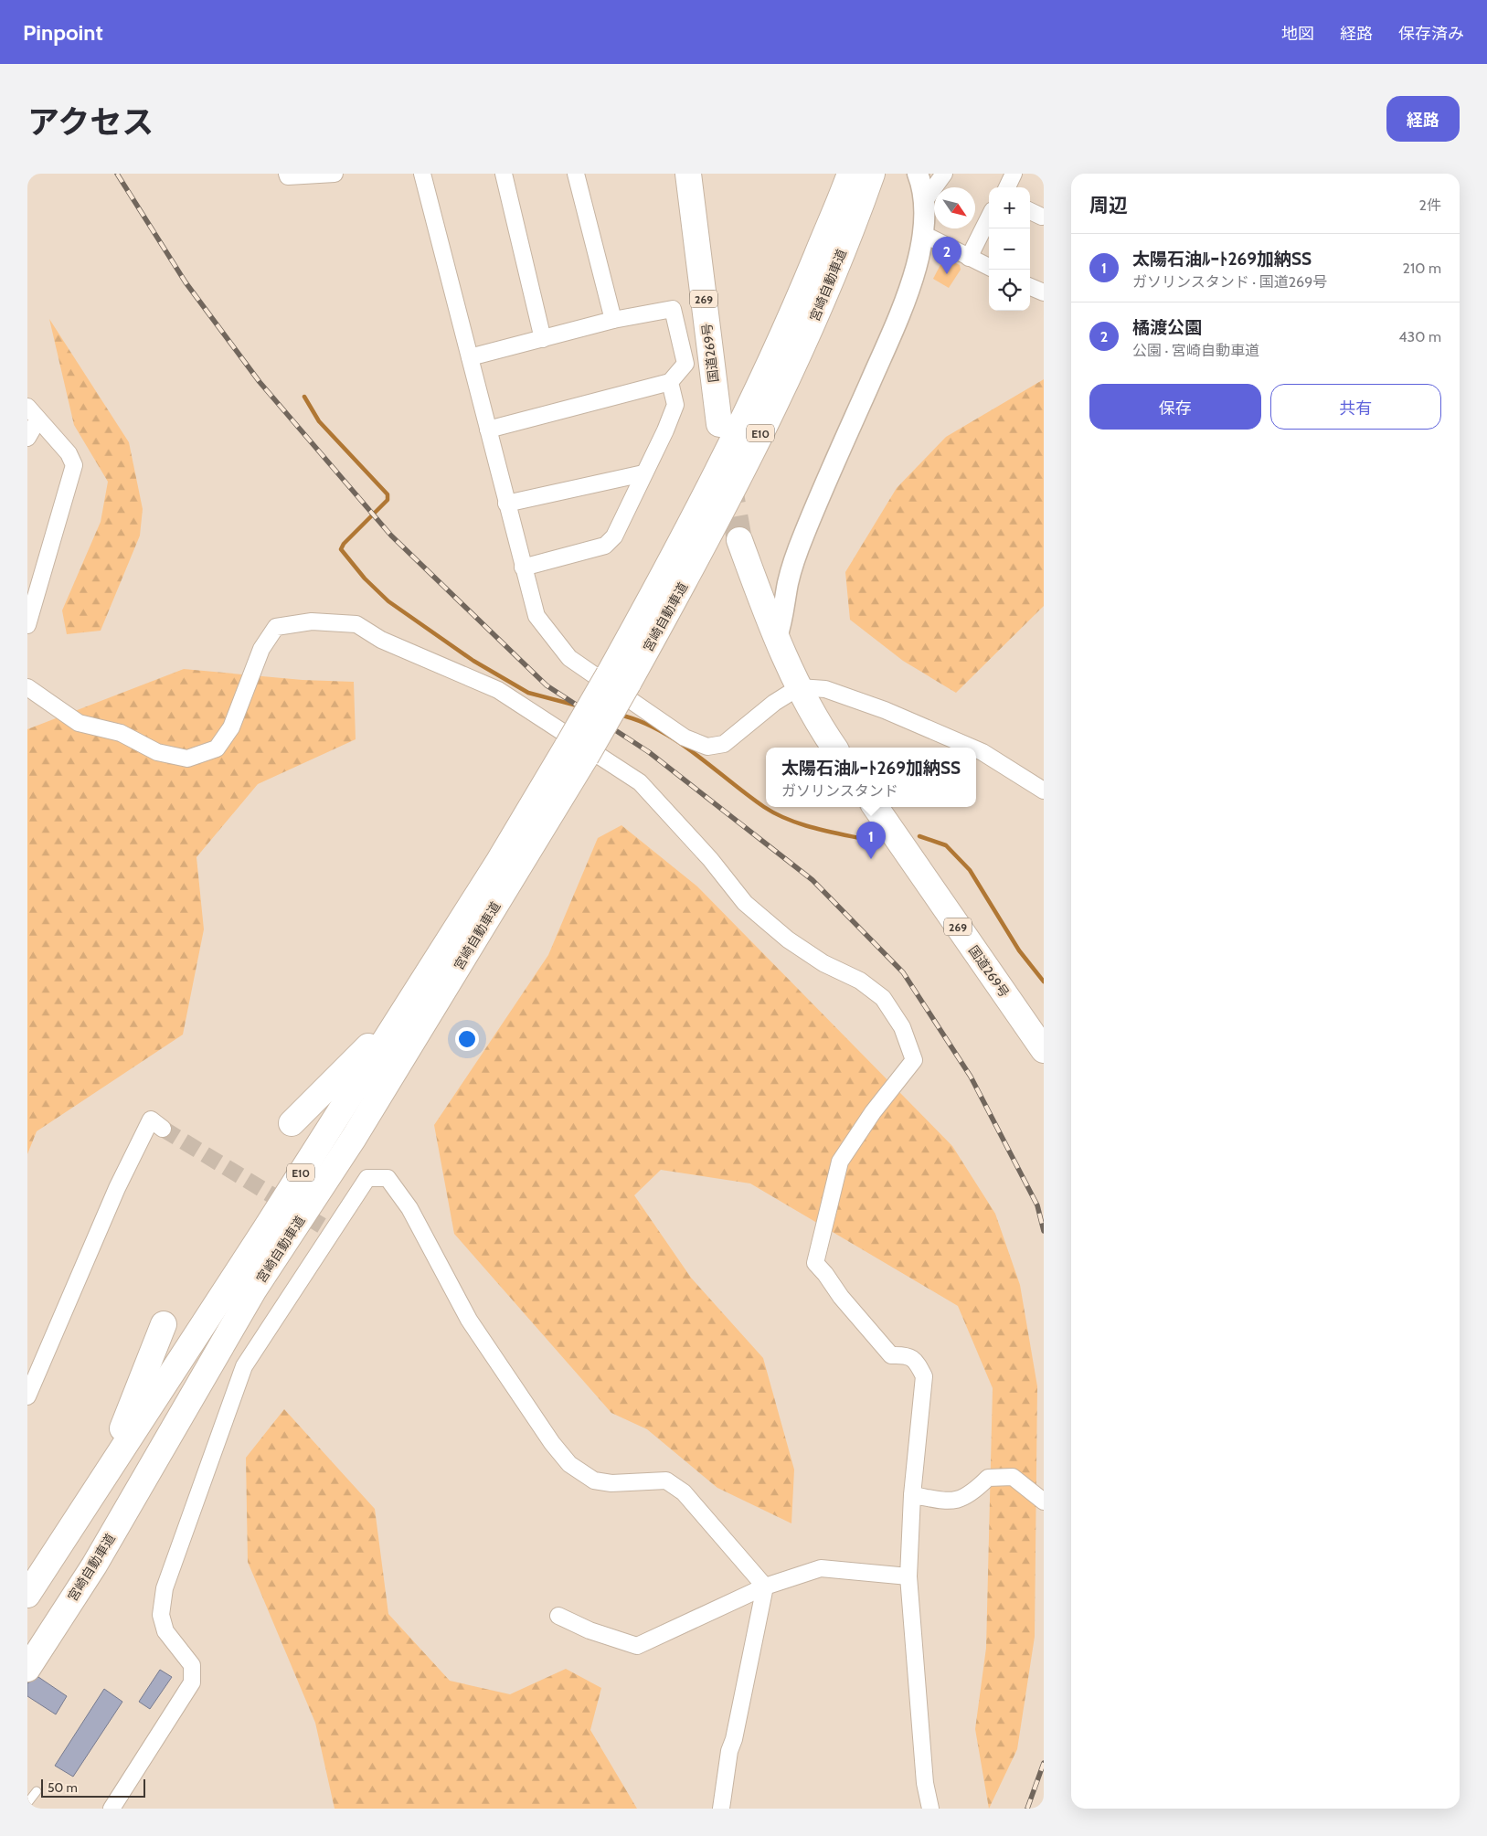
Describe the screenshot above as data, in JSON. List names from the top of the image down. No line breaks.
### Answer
{"streets":{"highway":["宮崎自動車道","269","国道269号","E10"]},"scale_bar":"50 m","north":"bottom right","page":{"header":"Pinpoint","nav":["地図","経路","保存済み"],"title":"アクセス","buttons":["経路",["保存","共有"]],"heading":["周辺","2件"],"map_buttons":["+","−"],"list":[{"mark":"1","name":"太陽石油ﾙｰﾄ269加納SS","note":"ガソリンスタンド · 国道269号","value":"210 m"},{"mark":"2","name":"橘渡公園","note":"公園 · 宮崎自動車道","value":"430 m"}],"pins":["2","1"],"popup":["太陽石油ﾙｰﾄ269加納SS","ガソリンスタンド"],"scale":"50 m"}}
